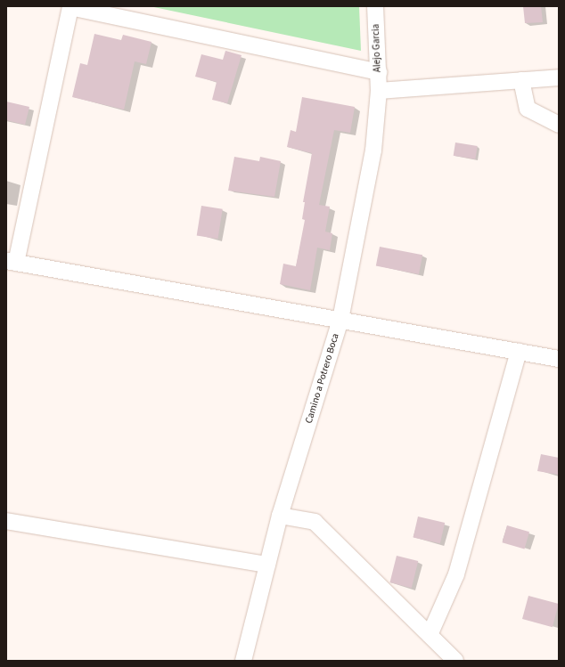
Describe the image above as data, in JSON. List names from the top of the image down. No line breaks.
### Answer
{"streets":{"street":["Alejo Garcia","Camino a Potrero Boca"]},"crossings":[["Alejo Garcia","Camino a Potrero Boca"]]}
